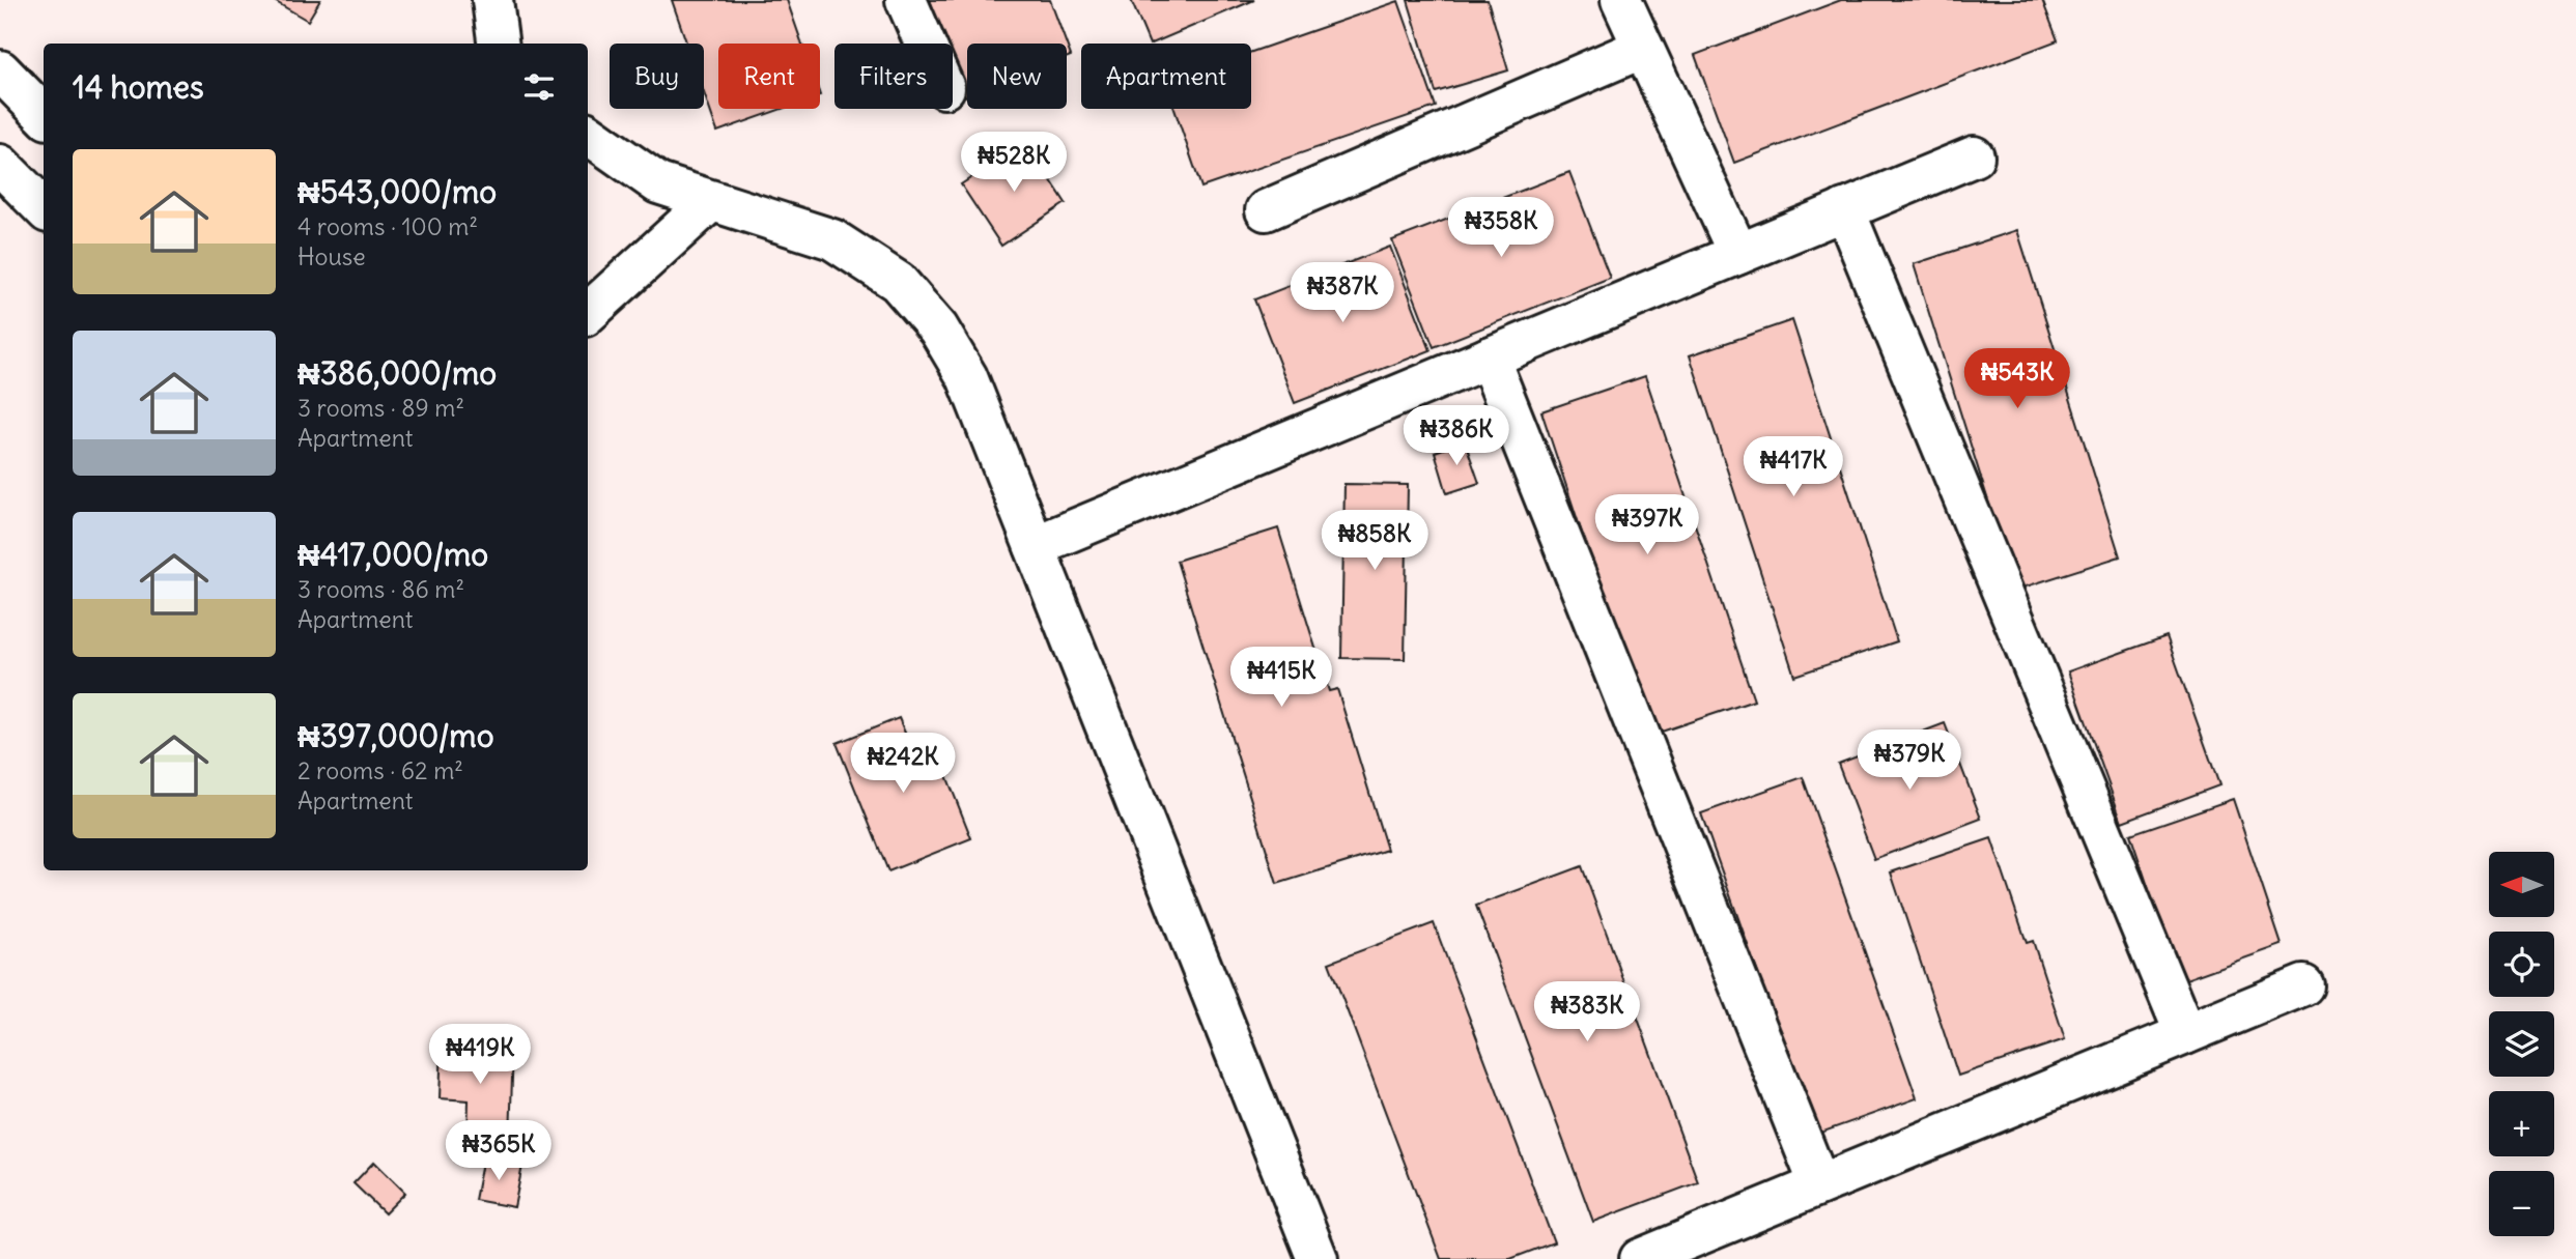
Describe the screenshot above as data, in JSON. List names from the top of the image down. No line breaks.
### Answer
{"north":"left","page":{"chip":["Buy","Rent","Filters","New","Apartment"],"heading":"14 homes","list":[{"name":"₦543,000/mo","note":"4 rooms · 100 m² · House"},{"name":"₦386,000/mo","note":"3 rooms · 89 m² · Apartment"},{"name":"₦417,000/mo","note":"3 rooms · 86 m² · Apartment"},{"name":"₦397,000/mo","note":"2 rooms · 62 m² · Apartment"}],"price":["₦528K","₦358K","₦387K","₦543K","₦386K","₦417K","₦397K","₦858K","₦415K","₦379K","₦242K","₦383K","₦419K","₦365K"],"map_buttons":["+","−"]}}
